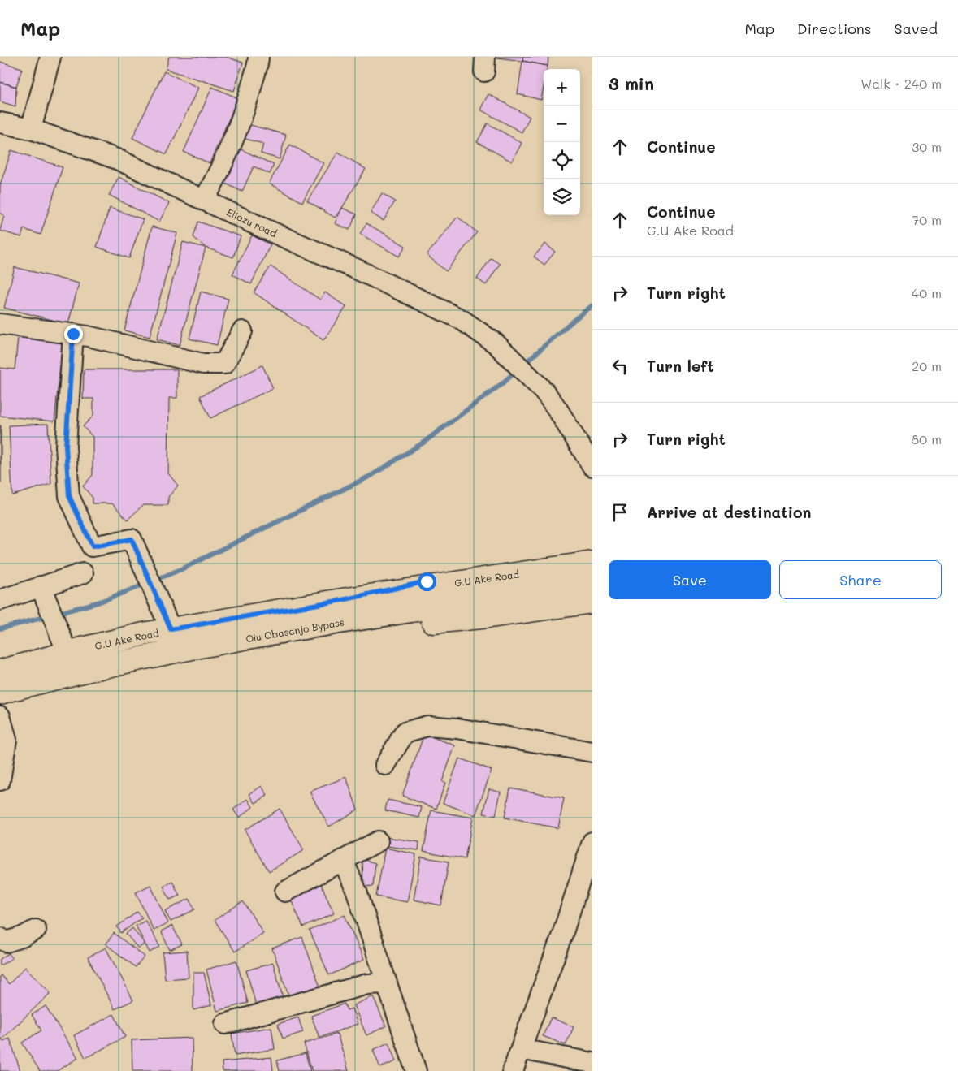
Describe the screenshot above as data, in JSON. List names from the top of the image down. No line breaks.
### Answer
{"streets":{"main road":["G.U Ake Road","Olu Obasanjo Bypass"],"street":["Eliozu road"]},"page":{"header":"Map","nav":["Map","Directions","Saved"],"heading":["3 min","Walk · 240 m"],"map_buttons":["+","−"],"list":[["Continue","30 m"],["Continue","G.U Ake Road","70 m"],["Turn right","40 m"],["Turn left","20 m"],["Turn right","80 m"],"Arrive at destination"],"buttons":["Save","Share"]}}
